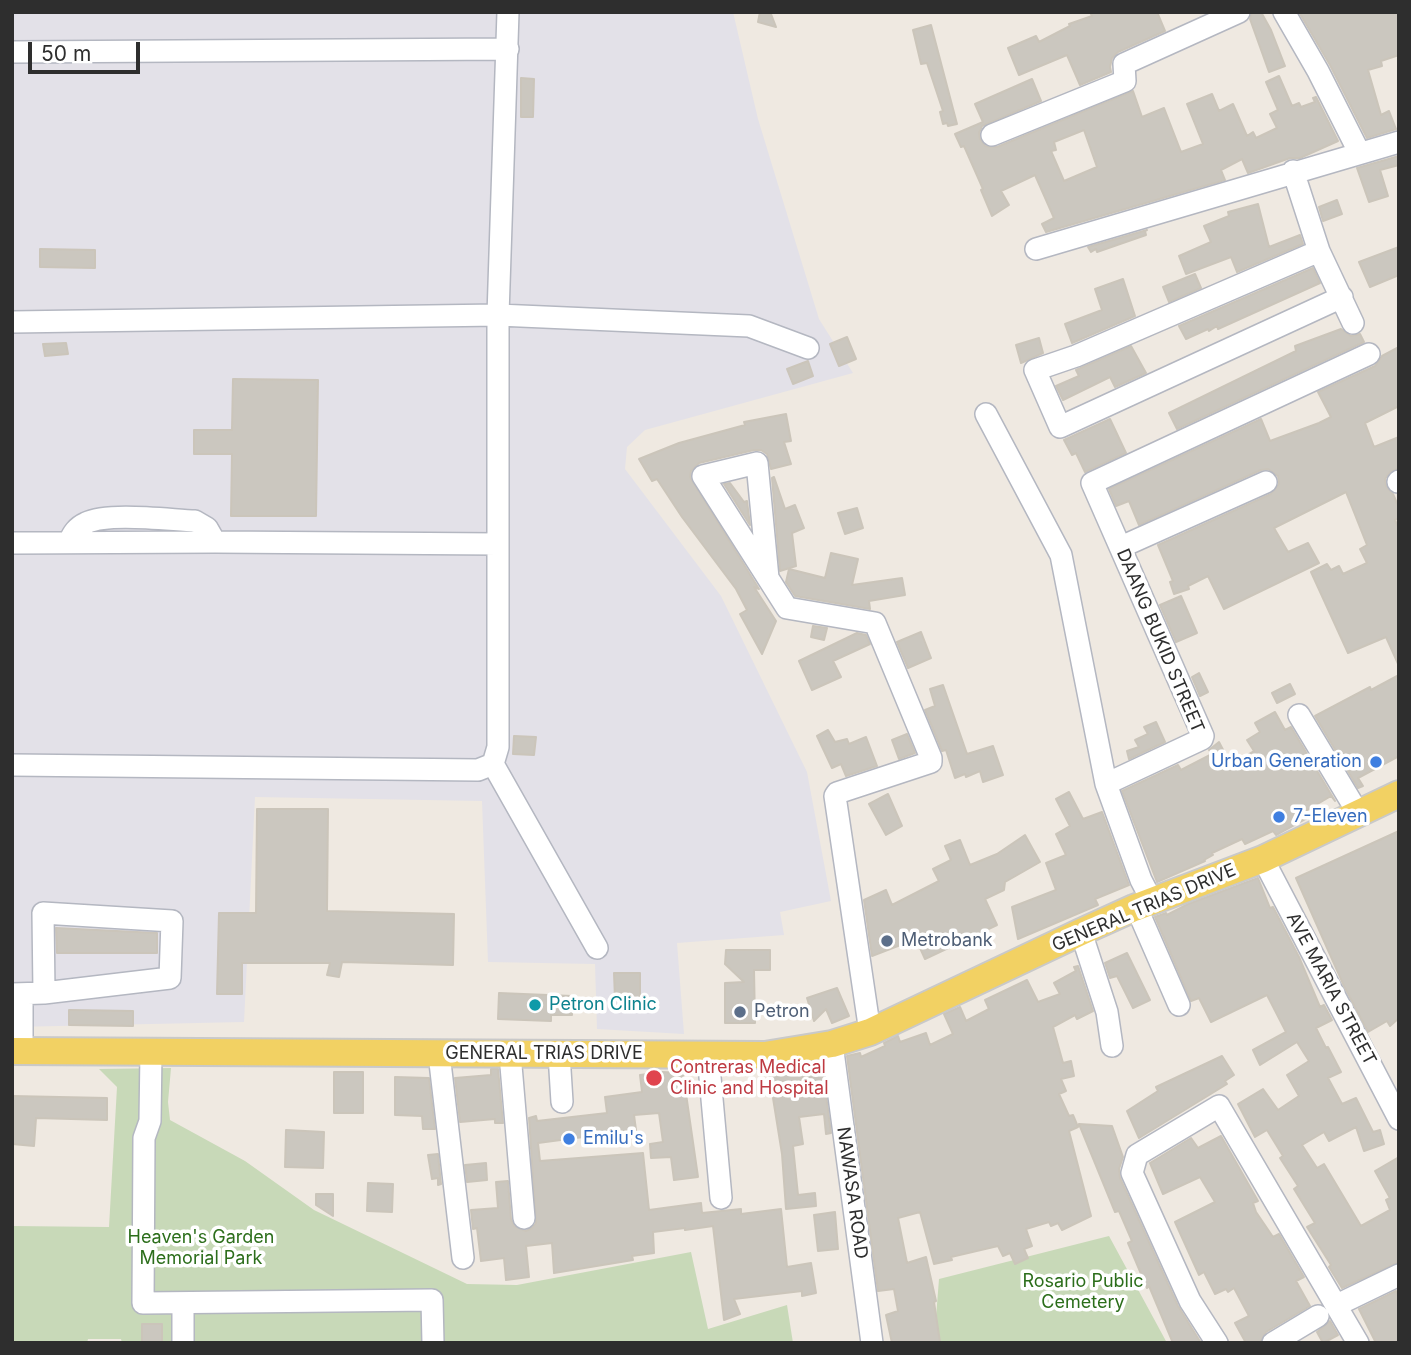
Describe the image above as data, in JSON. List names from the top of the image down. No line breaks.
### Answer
{"streets":{"main road":["GENERAL TRIAS DRIVE"],"street":["DAANG BUKID STREET","AVE MARIA STREET","NAWASA ROAD"]},"crossings":[["GENERAL TRIAS DRIVE","AVE MARIA STREET"],["GENERAL TRIAS DRIVE","NAWASA ROAD"]],"parks":["Heaven's Garden Memorial Park","Rosario Public Cemetery"],"places":["Urban Generation","7-Eleven","Metrobank","Petron Clinic","Petron","Contreras Medical Clinic and Hospital","Emilu's"],"scale_bar":"50 m"}
